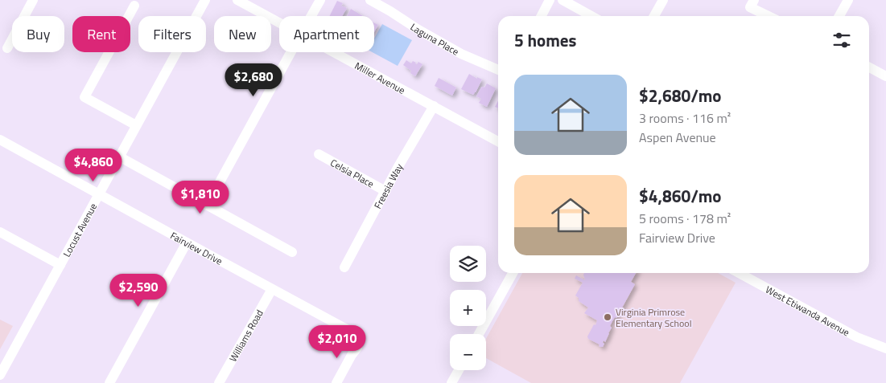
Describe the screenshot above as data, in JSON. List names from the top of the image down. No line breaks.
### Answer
{"streets":{"street":["Laguna Place","Miller Avenue","Celsia Place","Freesia Way","Locust Avenue","Fairview Drive","West Etiwanda Avenue","Williams Road"]},"crossings":[["Miller Avenue","Freesia Way"],["Celsia Place","Freesia Way"],["Locust Avenue","Fairview Drive"],["Fairview Drive","Williams Road"]],"places":["Virginia Primrose Elementary School"],"page":{"chip":["Buy","Rent","Filters","New","Apartment"],"heading":"5 homes","price":["$2,680","$4,860","$1,810","$2,590","$2,010"],"list":[{"name":"$2,680/mo","note":"3 rooms · 116 m² · Aspen Avenue"},{"name":"$4,860/mo","note":"5 rooms · 178 m² · Fairview Drive"}],"map_buttons":["+","−"]}}
